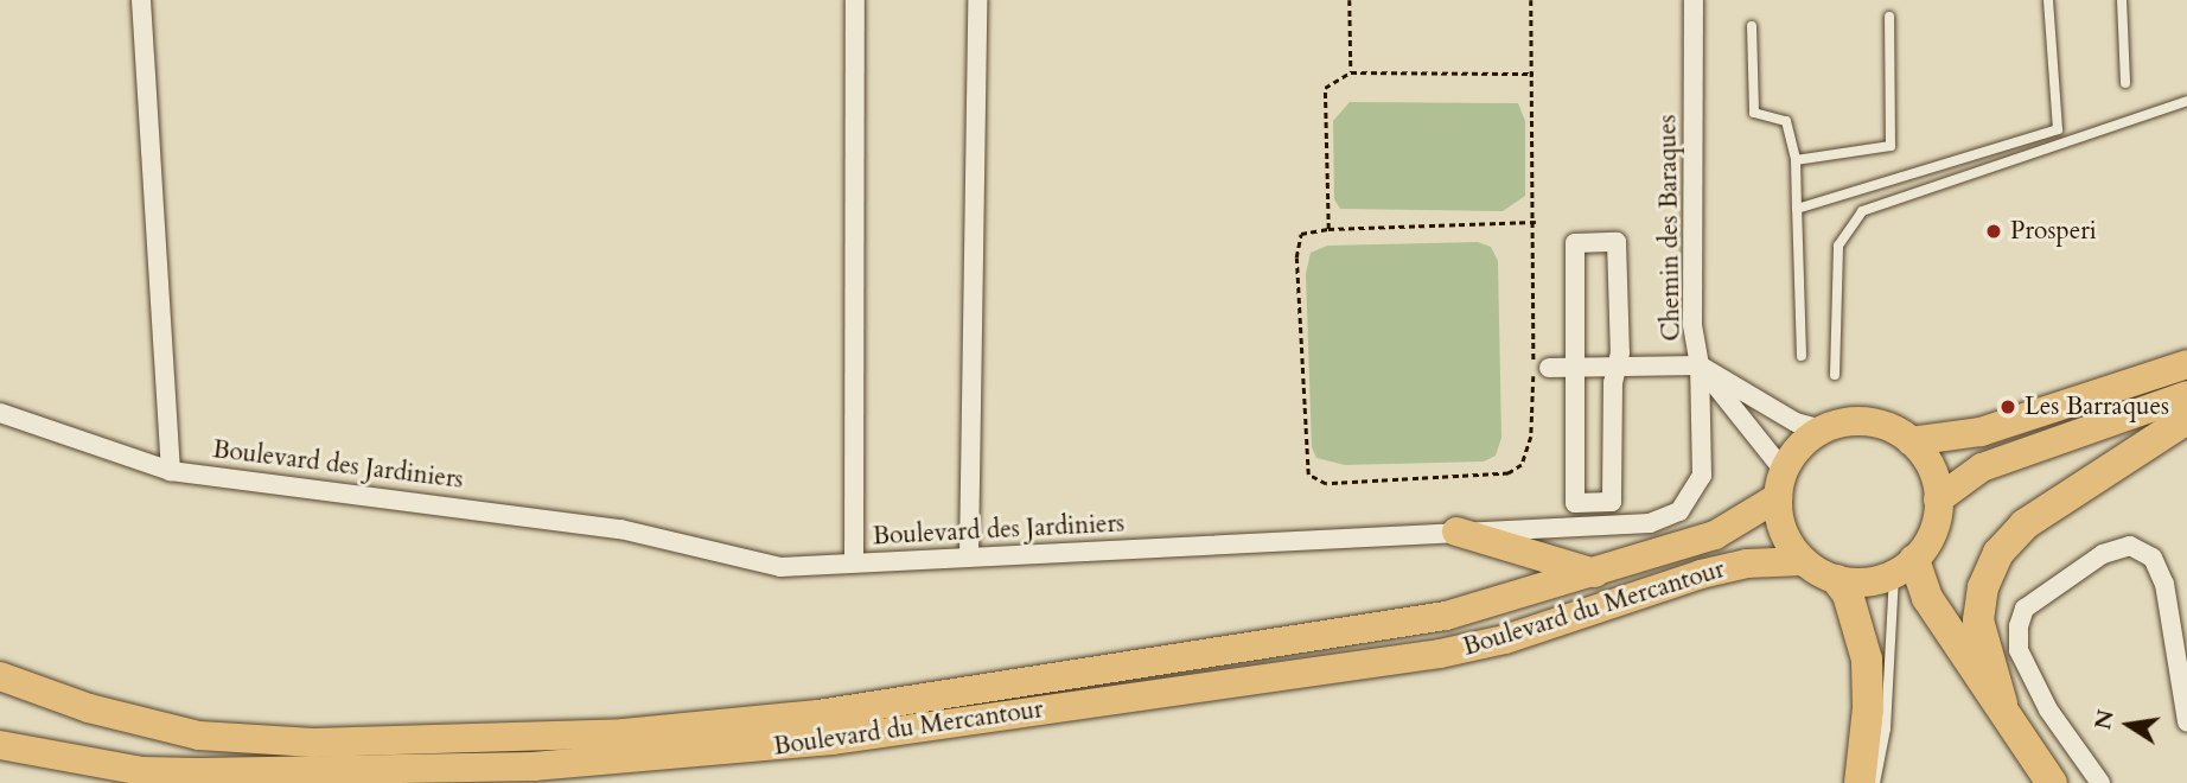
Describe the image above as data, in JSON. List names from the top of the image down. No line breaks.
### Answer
{"streets":{"main road":["Boulevard du Mercantour"],"street":["Chemin des Baraques","Boulevard des Jardiniers"]},"crossings":[["Chemin des Baraques","Boulevard des Jardiniers"],["Chemin des Baraques","Boulevard du Mercantour"]],"places":["Prosperi","Les Barraques"],"north":"left"}
